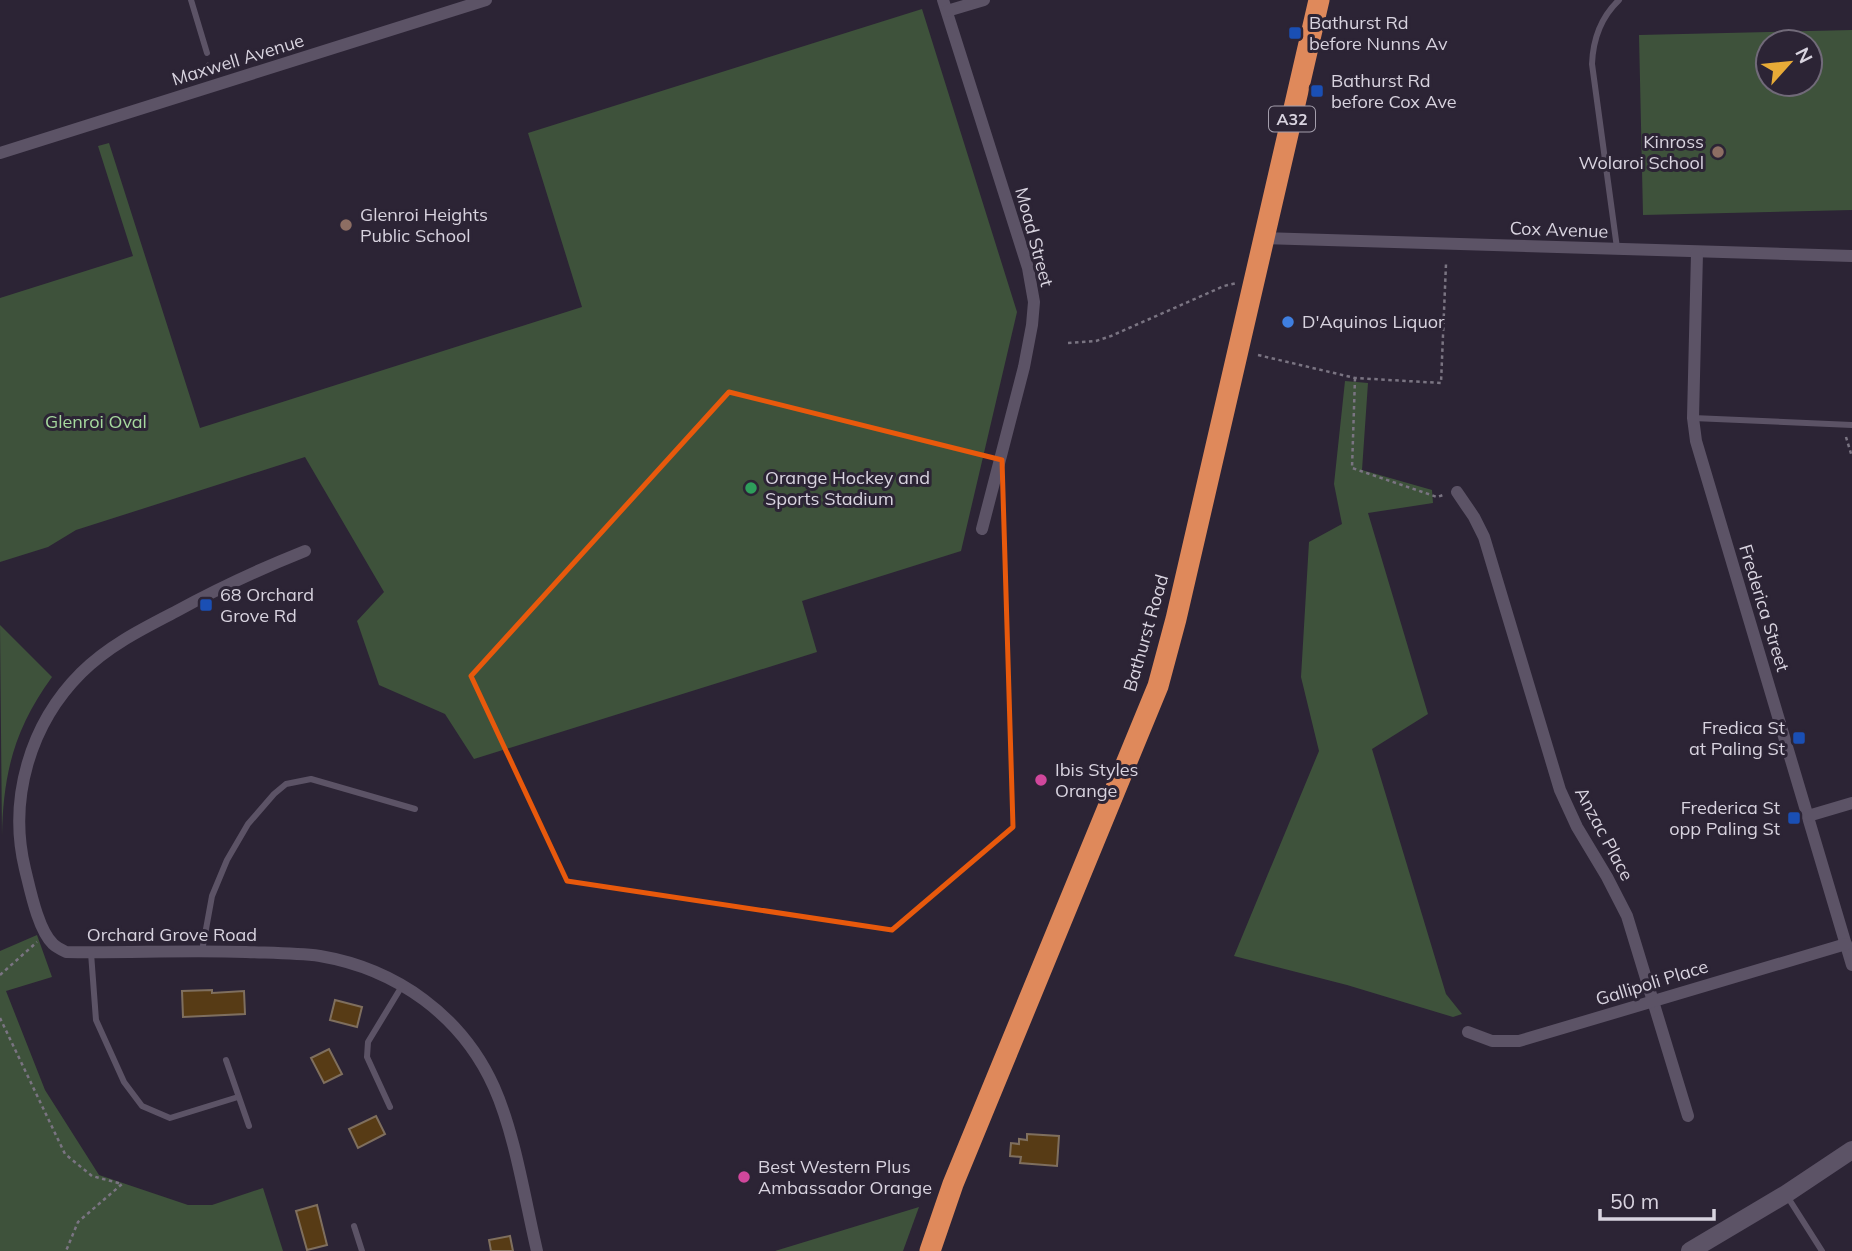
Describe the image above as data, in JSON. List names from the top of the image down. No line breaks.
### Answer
{"streets":{"highway":["A32","Bathurst Road"],"street":["Maxwell Avenue","Cox Avenue","Moad Street","Frederica Street","Anzac Place","Orchard Grove Road","Gallipoli Place"]},"crossings":[["Cox Avenue","Frederica Street"],["Cox Avenue","Bathurst Road"],["Frederica Street","Gallipoli Place"],["Anzac Place","Gallipoli Place"]],"parks":["Glenroi Oval"],"places":{"transit":["Bathurst Rd before Nunns Av","Bathurst Rd before Cox Ave","68 Orchard Grove Rd","Fredica St at Paling St","Frederica St opp Paling St"],"other":["Kinross Wolaroi School","Glenroi Heights Public School","D'Aquinos Liquor","Orange Hockey and Sports Stadium","Ibis Styles Orange","Best Western Plus Ambassador Orange"]},"scale_bar":"50 m","north":"top right"}
